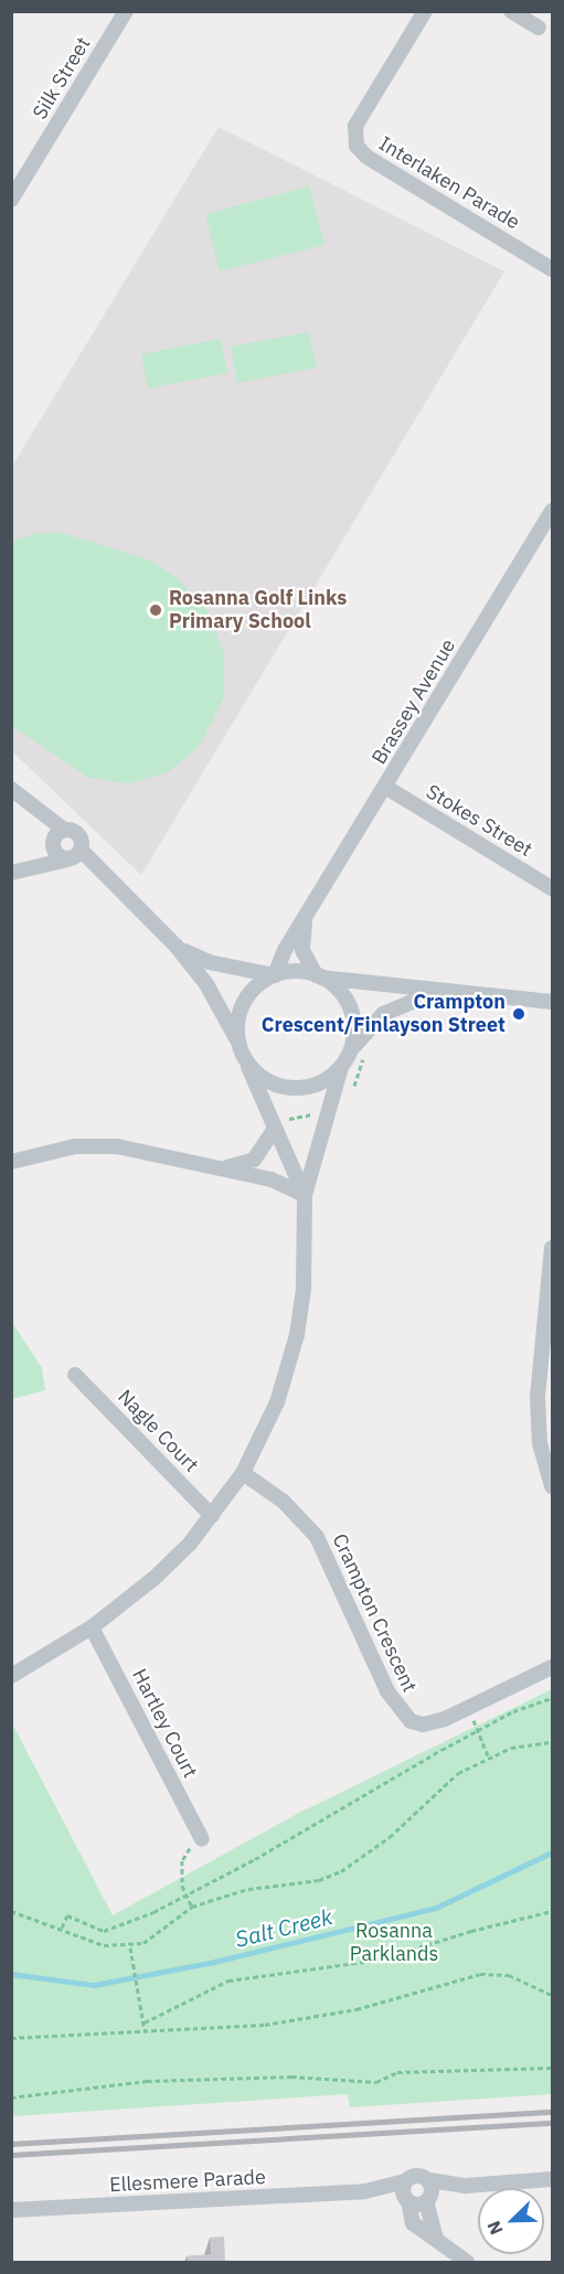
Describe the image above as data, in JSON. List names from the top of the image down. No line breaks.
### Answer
{"streets":{"street":["Silk Street","Interlaken Parade","Brassey Avenue","Stokes Street","Nagle Court","Crampton Crescent","Hartley Court","Ellesmere Parade"]},"crossings":[["Brassey Avenue","Stokes Street"]],"water":["Salt Creek"],"parks":["Rosanna Parklands"],"places":["Rosanna Golf Links Primary School","Crampton Crescent/Finlayson Street"],"north":"bottom left"}
